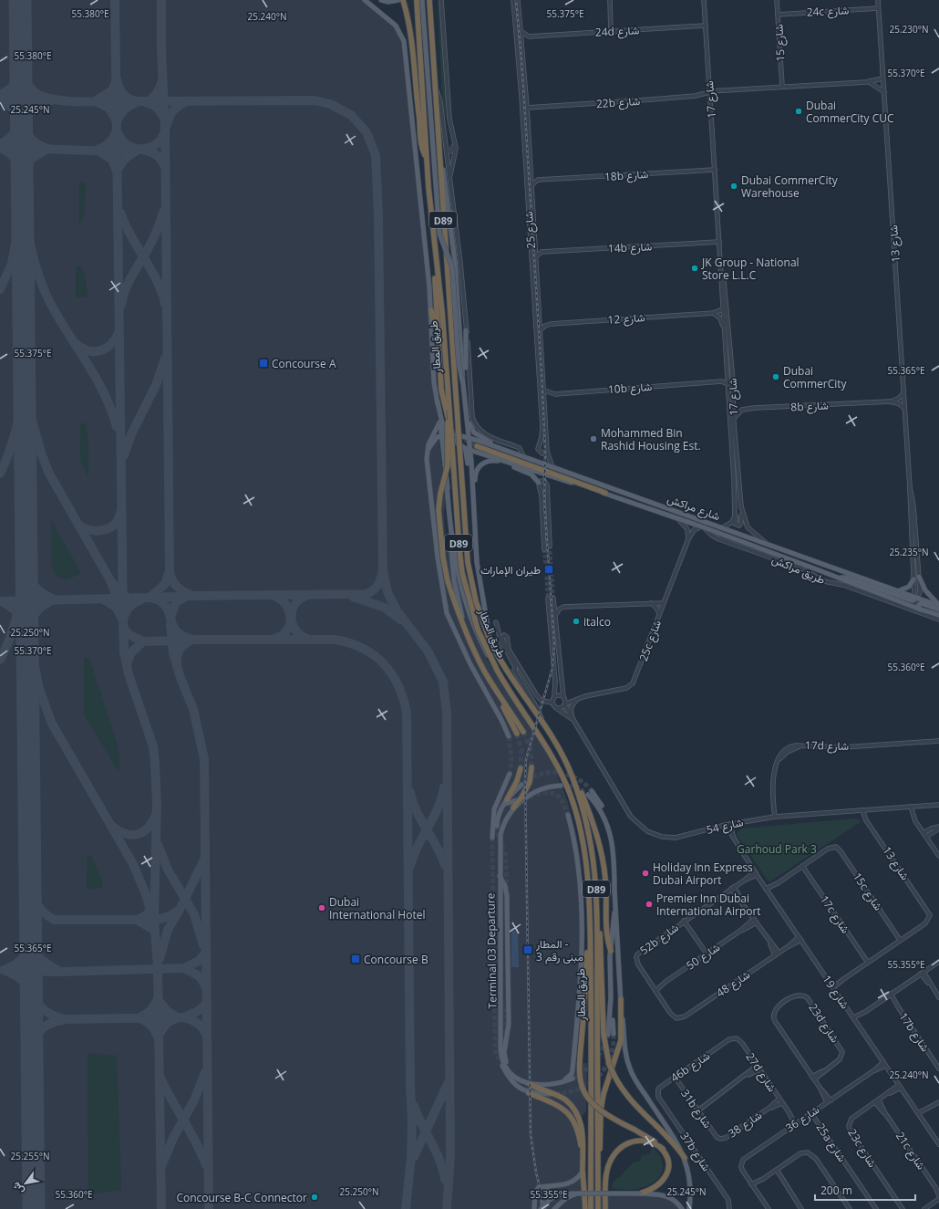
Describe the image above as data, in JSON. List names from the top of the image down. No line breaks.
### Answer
{"streets":{"highway":["D89","طريق المطار"],"main road":["شارع مراكش","Terminal 03 Departure"],"street":["24c شارع","24d شارع","شارع 15","شارع 17","22b شارع","18b شارع","شارع 25","شارع 13","14b شارع","شارع 12","10b شارع","8b شارع","طريق مراكش","25c شارع","17d شارع","شارع 54","15c شارع","17c شارع","52b شارع","شارع 50","شارع 48","شارع 19","23d شارع","17b شارع","46b شارع","27d شارع","31b شارع","شارع 36","شارع 38","25a شارع","23c شارع","21c شارع","37b شارع"]},"crossings":[["24c شارع","شارع 15"],["24c شارع","شارع 13"],["24d شارع","شارع 17"],["شارع 15","22b شارع"],["شارع 17","22b شارع"],["شارع 17","18b شارع"],["شارع 17","14b شارع"],["شارع 17","شارع 12"],["شارع 17","10b شارع"],["شارع 17","8b شارع"],["شارع 17","شارع مراكش"],["22b شارع","شارع 25"],["22b شارع","شارع 13"],["شارع 25","شارع 12"],["شارع 25","10b شارع"],["شارع 25","شارع مراكش"],["شارع 13","8b شارع"],["شارع 13","شارع مراكش"],["شارع 13","شارع 54"],["شارع 13","15c شارع"],["شارع مراكش","طريق مراكش"],["شارع مراكش","25c شارع"],["طريق مراكش","25c شارع"],["25c شارع","شارع 54"],["17d شارع","شارع 54"],["شارع 54","شارع 19"],["15c شارع","17c شارع"],["52b شارع","شارع 50"],["52b شارع","شارع 48"],["52b شارع","شارع 19"],["شارع 48","شارع 19"],["شارع 19","شارع 36"],["23d شارع","شارع 36"],["46b شارع","27d شارع"],["46b شارع","31b شارع"],["46b شارع","37b شارع"],["27d شارع","شارع 36"],["27d شارع","شارع 38"],["31b شارع","شارع 38"],["شارع 36","25a شارع"],["23c شارع","21c شارع"]],"parks":["Garhoud Park 3"],"places":{"other":["Dubai CommerCity CUC","Dubai CommerCity Warehouse","JK Group - National Store L.L.C","Dubai CommerCity","Mohammed Bin Rashid Housing Est.","italco","Holiday Inn Express Dubai Airport","Premier Inn Dubai International Airport","Dubai International Hotel","Concourse B-C Connector"],"transit":["Concourse A","طيران الإمارات","المطار - مبنى رقم 3","Concourse B"]},"scale_bar":"200 m","north":"bottom left","coordinates":["55.380°E","55.375°E","25.240°N","25.230°N","55.370°E","25.245°N","55.365°E","25.235°N","25.250°N","55.360°E","55.355°E","25.255°N"]}
